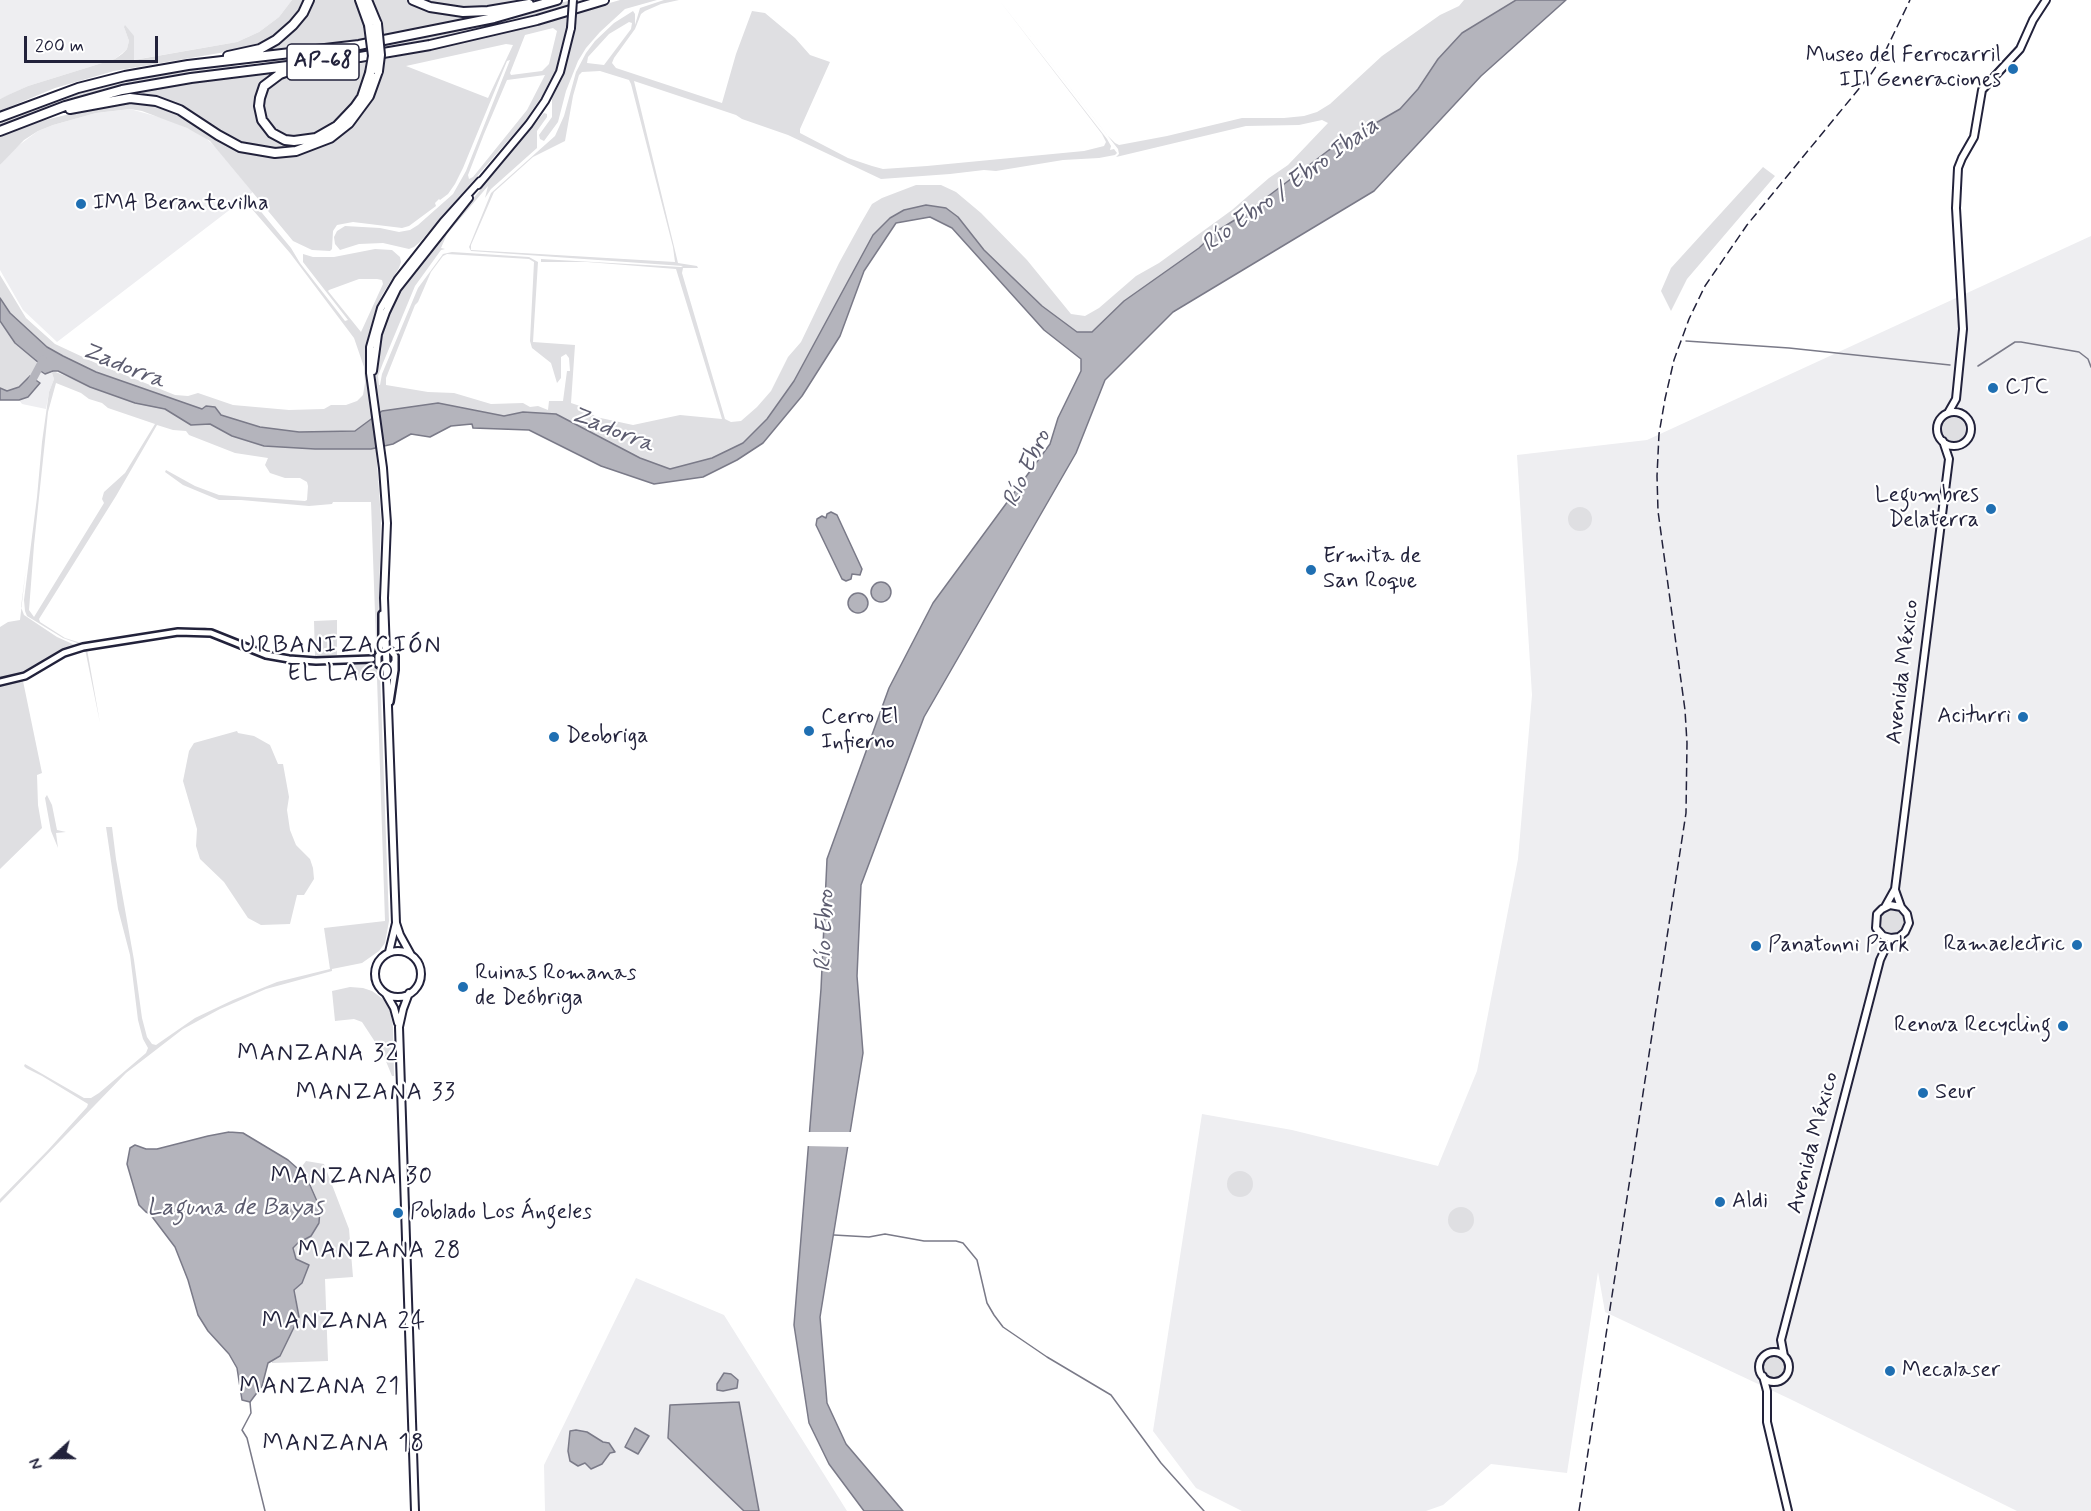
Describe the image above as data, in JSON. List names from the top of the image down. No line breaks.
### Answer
{"streets":{"highway":["AP-68"],"main road":["Avenida México"]},"districts":["URBANIZACIÓN EL LAGO","MANZANA 32","MANZANA 33","MANZANA 30","MANZANA 28","MANZANA 24","MANZANA 21","MANZANA 18"],"water":["Río Ebro / Ebro Ibaia","Zadorra","Río Ebro","Laguna de Bayas"],"places":["Museo del Ferrocarril III Generaciones","IMA Berantevilha","CTC","Legumbres Delaterra","Ermita de San Roque","Aciturri","Cerro El Infierno","Deobriga","Ramaelectric","Panatonni Park","Ruinas Romanas de Deóbriga","Renova Recycling","Seur","Aldi","Poblado Los Ángeles","Mecalaser"],"scale_bar":"200 m","north":"left"}
